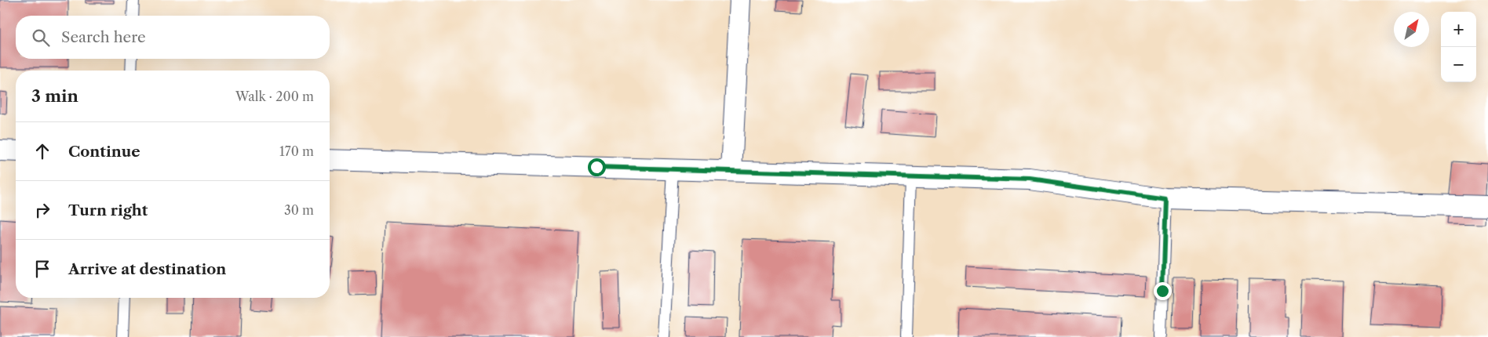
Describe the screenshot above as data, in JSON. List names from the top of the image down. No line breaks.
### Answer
{"north":"top right","page":{"map_buttons":["+","−"],"search":"Search here","heading":["3 min","Walk · 200 m"],"list":[["Continue","170 m"],["Turn right","30 m"],"Arrive at destination"]}}
